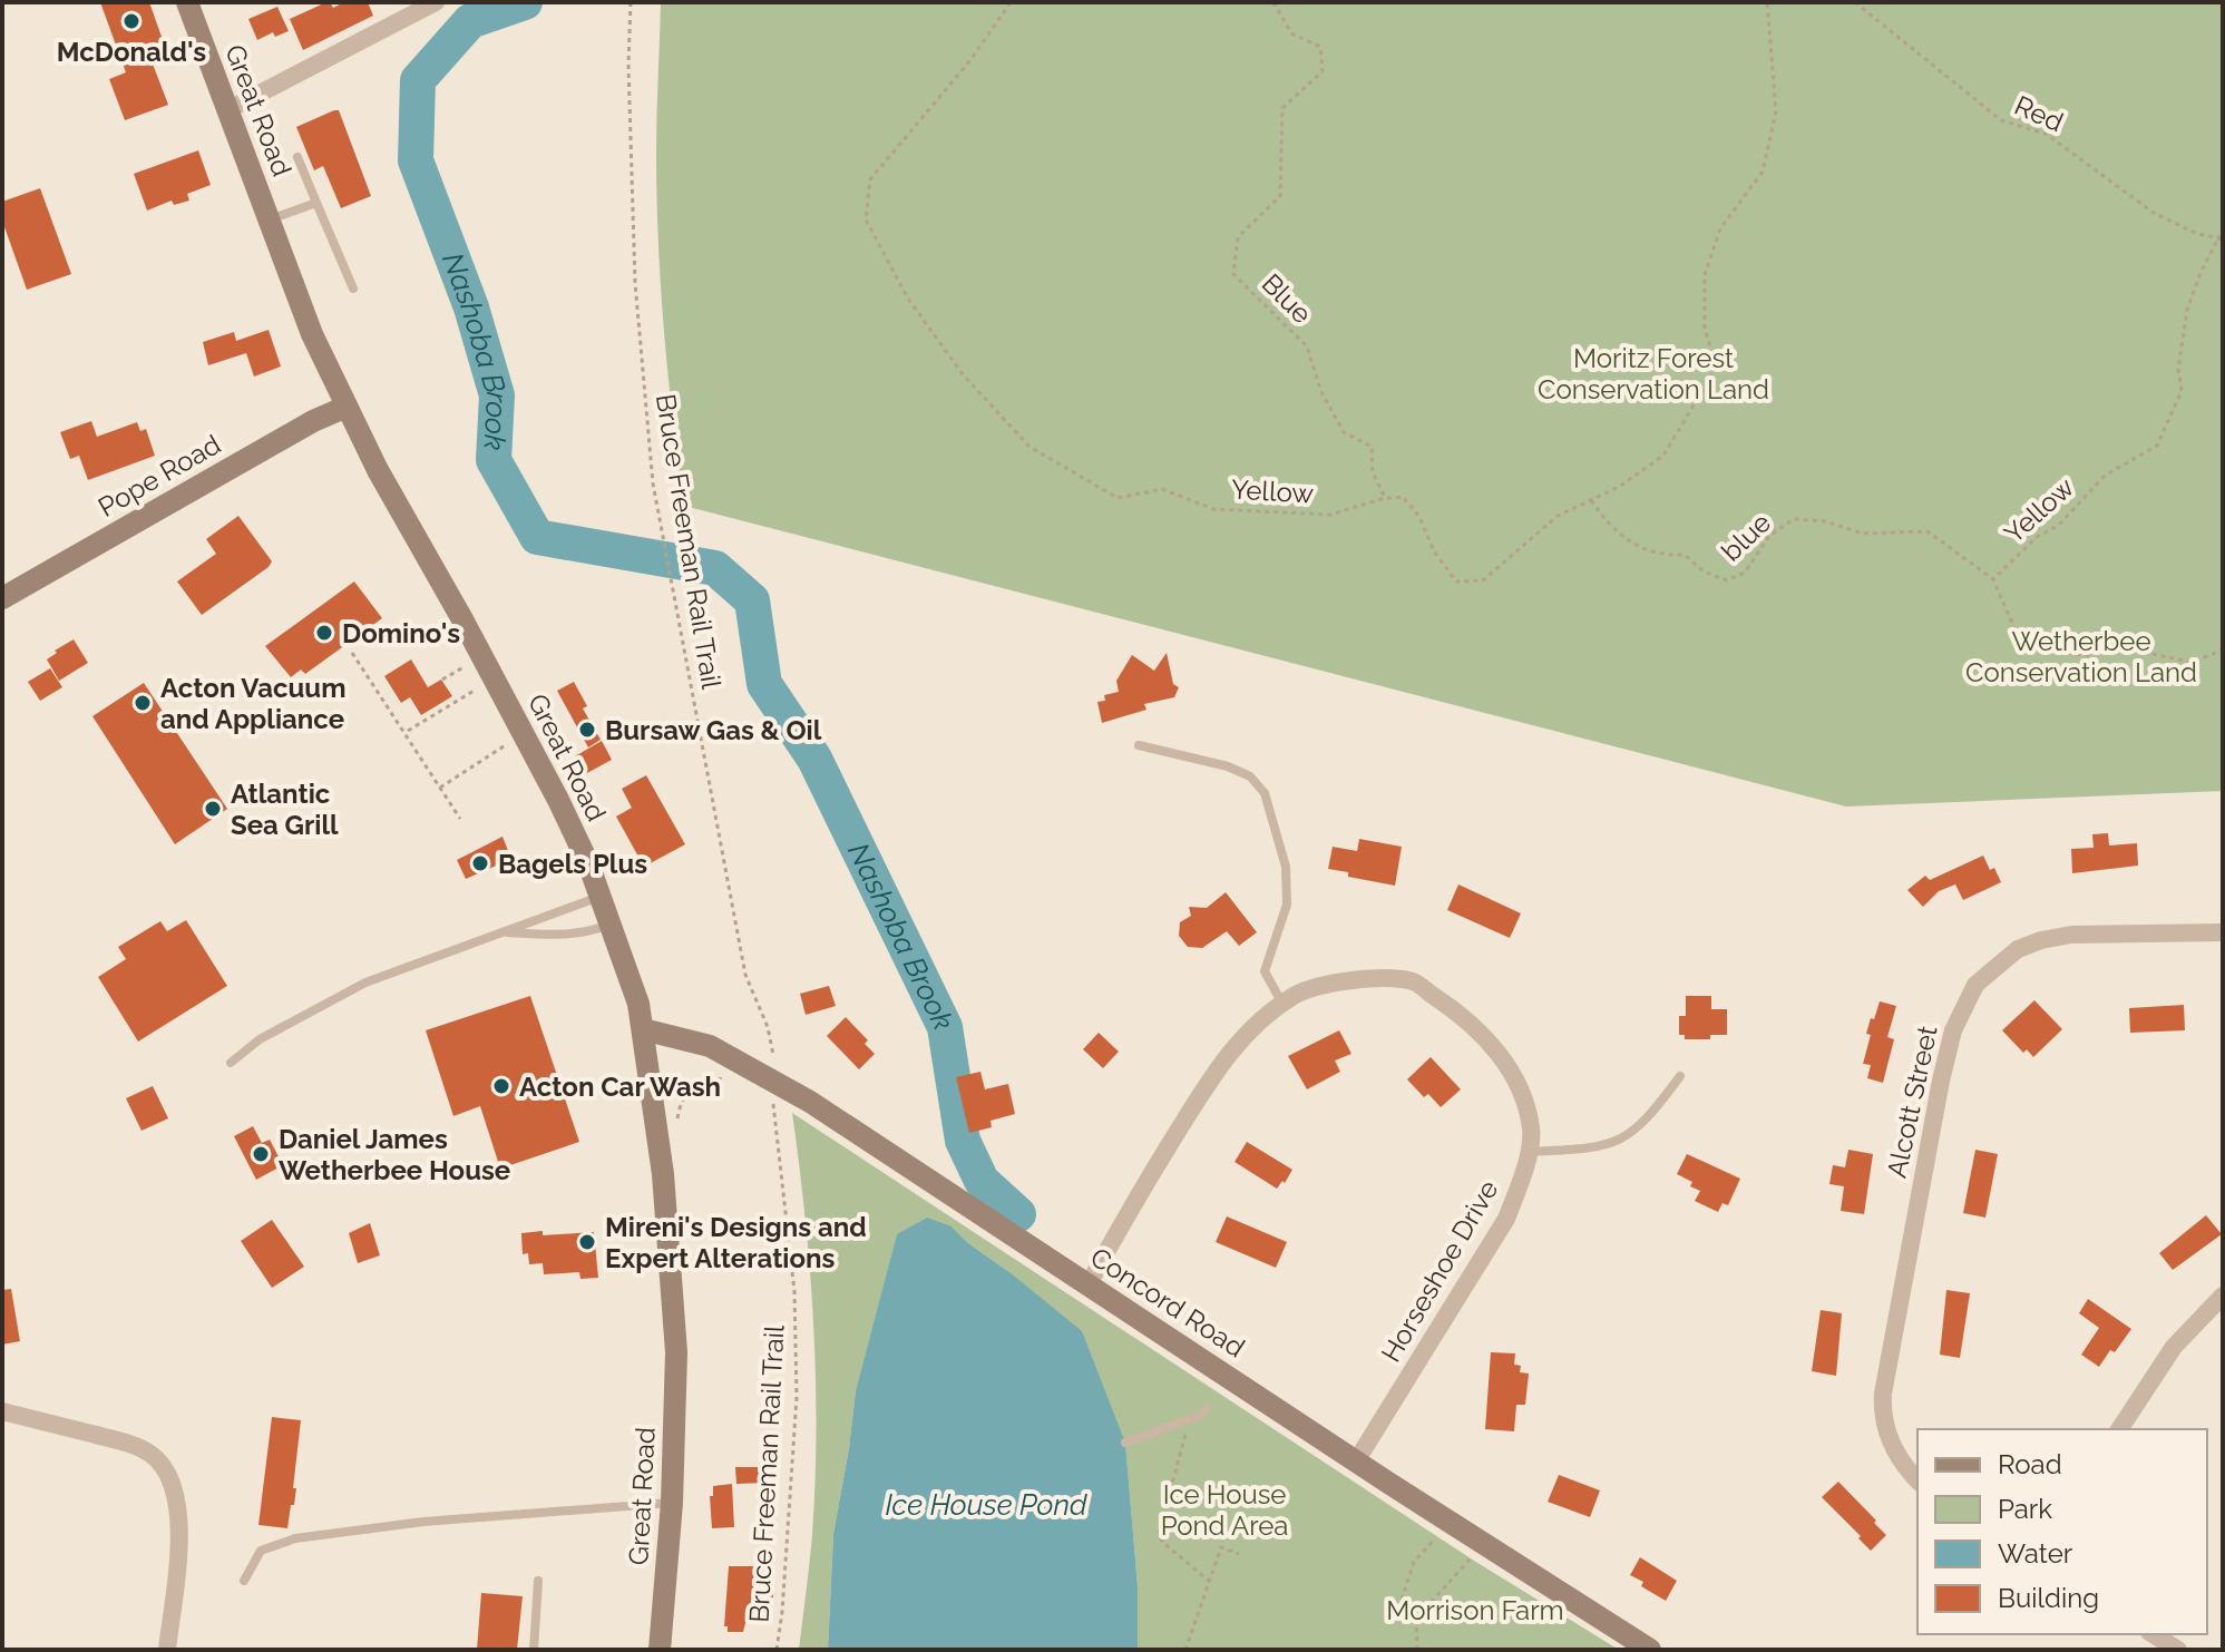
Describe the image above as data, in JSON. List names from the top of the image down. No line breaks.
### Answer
{"streets":{"main road":["Great Road","Pope Road","Concord Road"],"street":["Alcott Street","Horseshoe Drive"],"path":["Red","Blue","Yellow","blue","Bruce Freeman Rail Trail"]},"crossings":[["Great Road","Pope Road"],["Great Road","Concord Road"],["Red","Yellow"],["Blue","Yellow"],["Yellow","blue"],["Horseshoe Drive","Concord Road"]],"water":["Nashoba Brook","Ice House Pond"],"parks":["Moritz Forest Conservation Land","Wetherbee Conservation Land","Ice House Pond Area","Morrison Farm"],"places":["McDonald's","Domino's","Acton Vacuum and Appliance","Bursaw Gas & Oil","Atlantic Sea Grill","Bagels Plus","Acton Car Wash","Daniel James Wetherbee House","Mireni's Designs and Expert Alterations"],"legend":["Road","Park","Water","Building"]}
